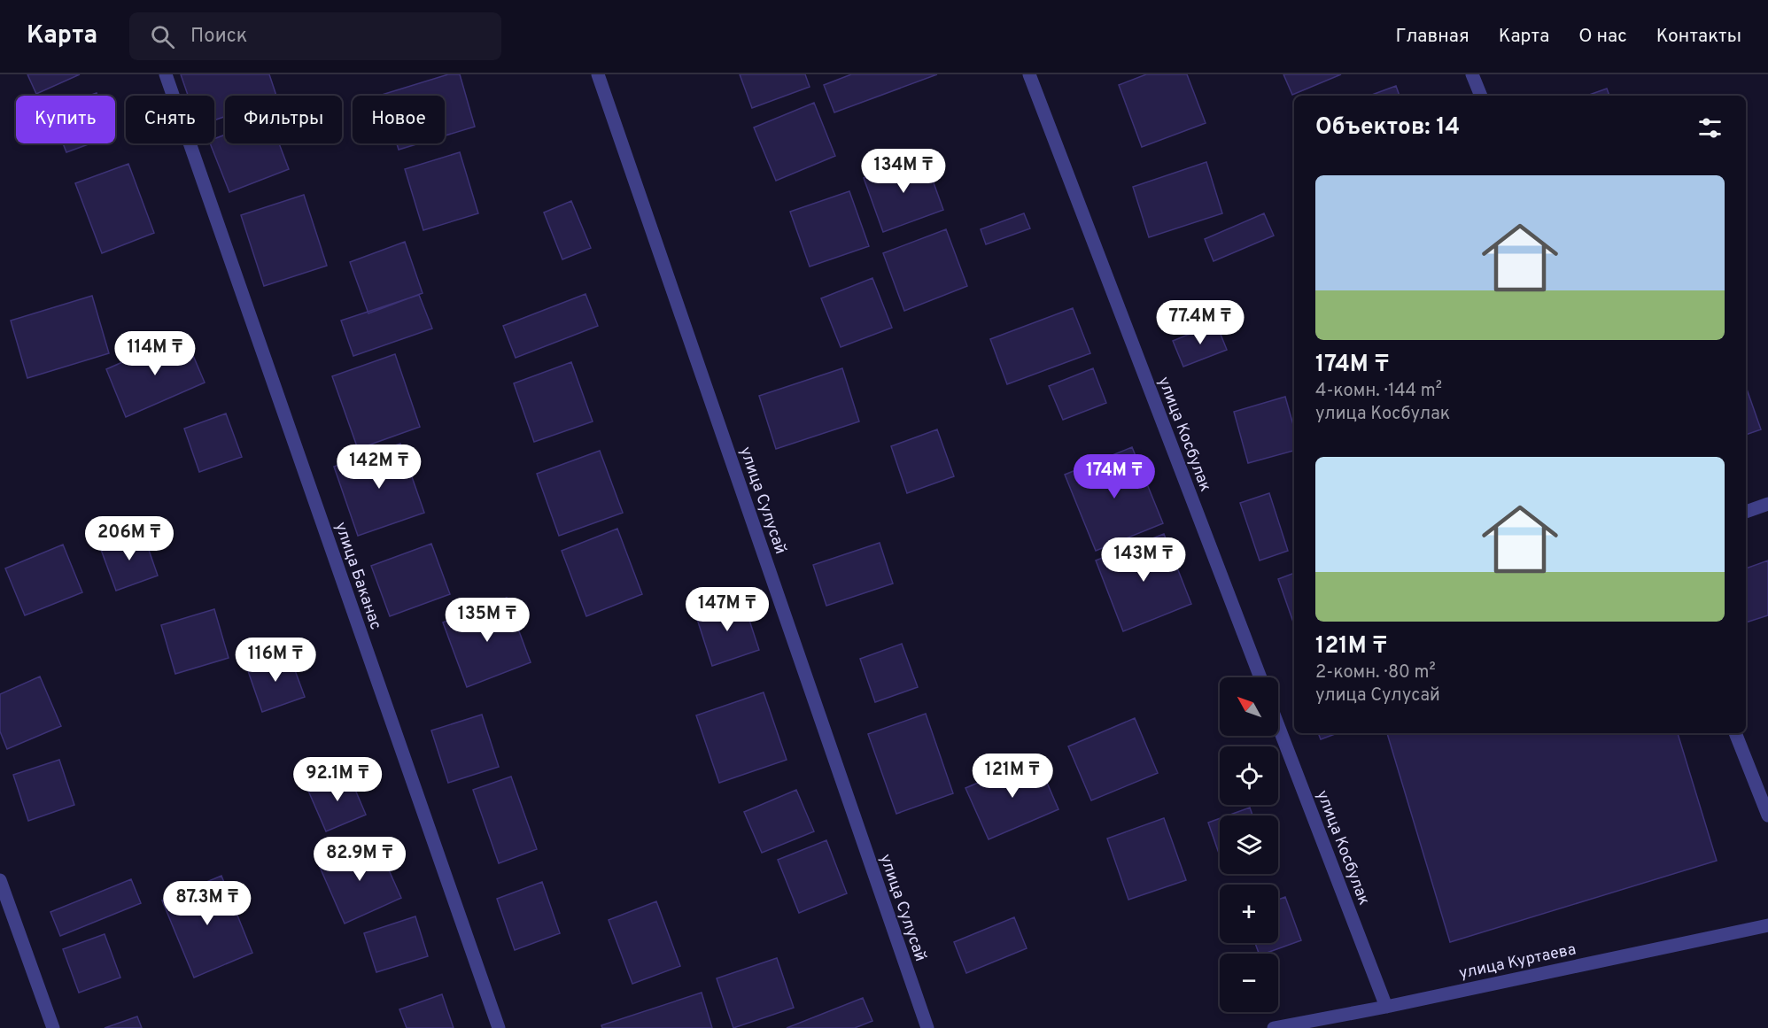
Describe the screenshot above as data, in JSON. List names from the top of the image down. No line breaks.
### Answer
{"streets":{"street":["улица Косбулак","улица Сулусай","улица Баканас","улица Куртаева"]},"crossings":[["улица Косбулак","улица Куртаева"]],"north":"top left","page":{"header":"Карта","search":"Поиск","nav":["Главная","Карта","О нас","Контакты"],"chip":["Купить","Снять","Фильтры","Новое"],"heading":"Объектов: 14","price":["134M ₸","77.4M ₸","114M ₸","142M ₸","174M ₸","206M ₸","143M ₸","147M ₸","135M ₸","116M ₸","121M ₸","92.1M ₸","82.9M ₸","87.3M ₸"],"list":[{"name":"174M ₸","note":"4-комн. · 144 m² · улица Косбулак"},{"name":"121M ₸","note":"2-комн. · 80 m² · улица Сулусай"}],"map_buttons":["+","−"]}}
